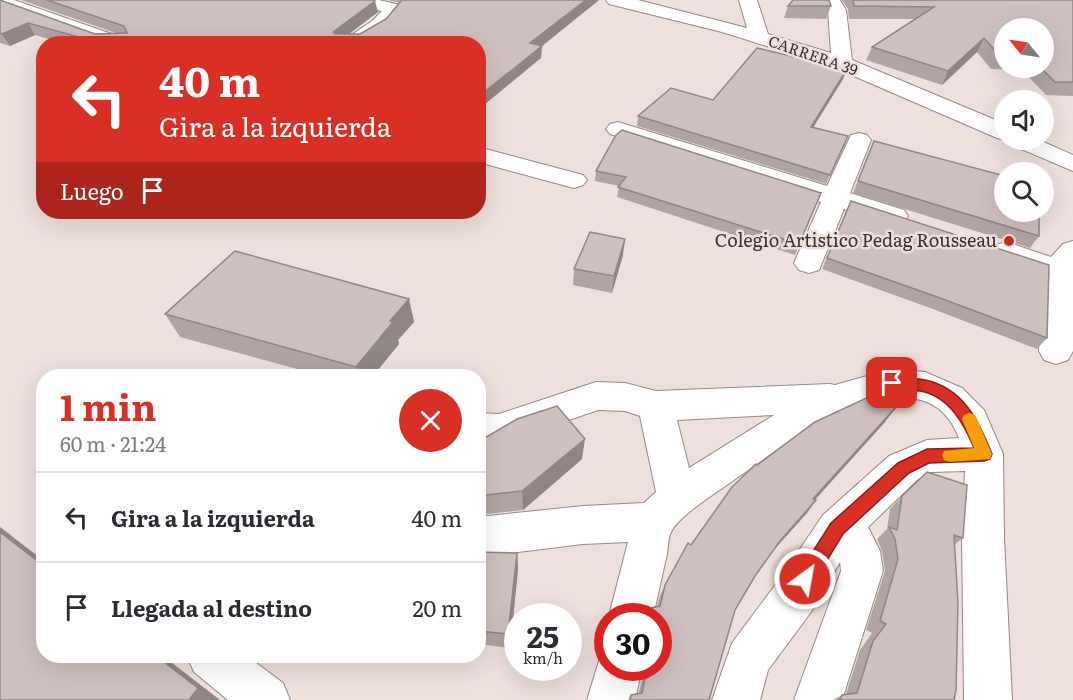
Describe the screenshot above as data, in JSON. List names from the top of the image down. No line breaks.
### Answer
{"streets":{"street":["CARRERA 39"]},"places":["Colegio Artistico Pedag Rousseau"],"north":"top left","page":{"turn":["40 m","Gira a la izquierda"],"then":"Luego","heading":["1 min","60 m · 21:24"],"list":[{"name":"Gira a la izquierda","value":"40 m"},{"name":"Llegada al destino","value":"20 m"}],"speed":"25 km/h","limit":"30"}}
